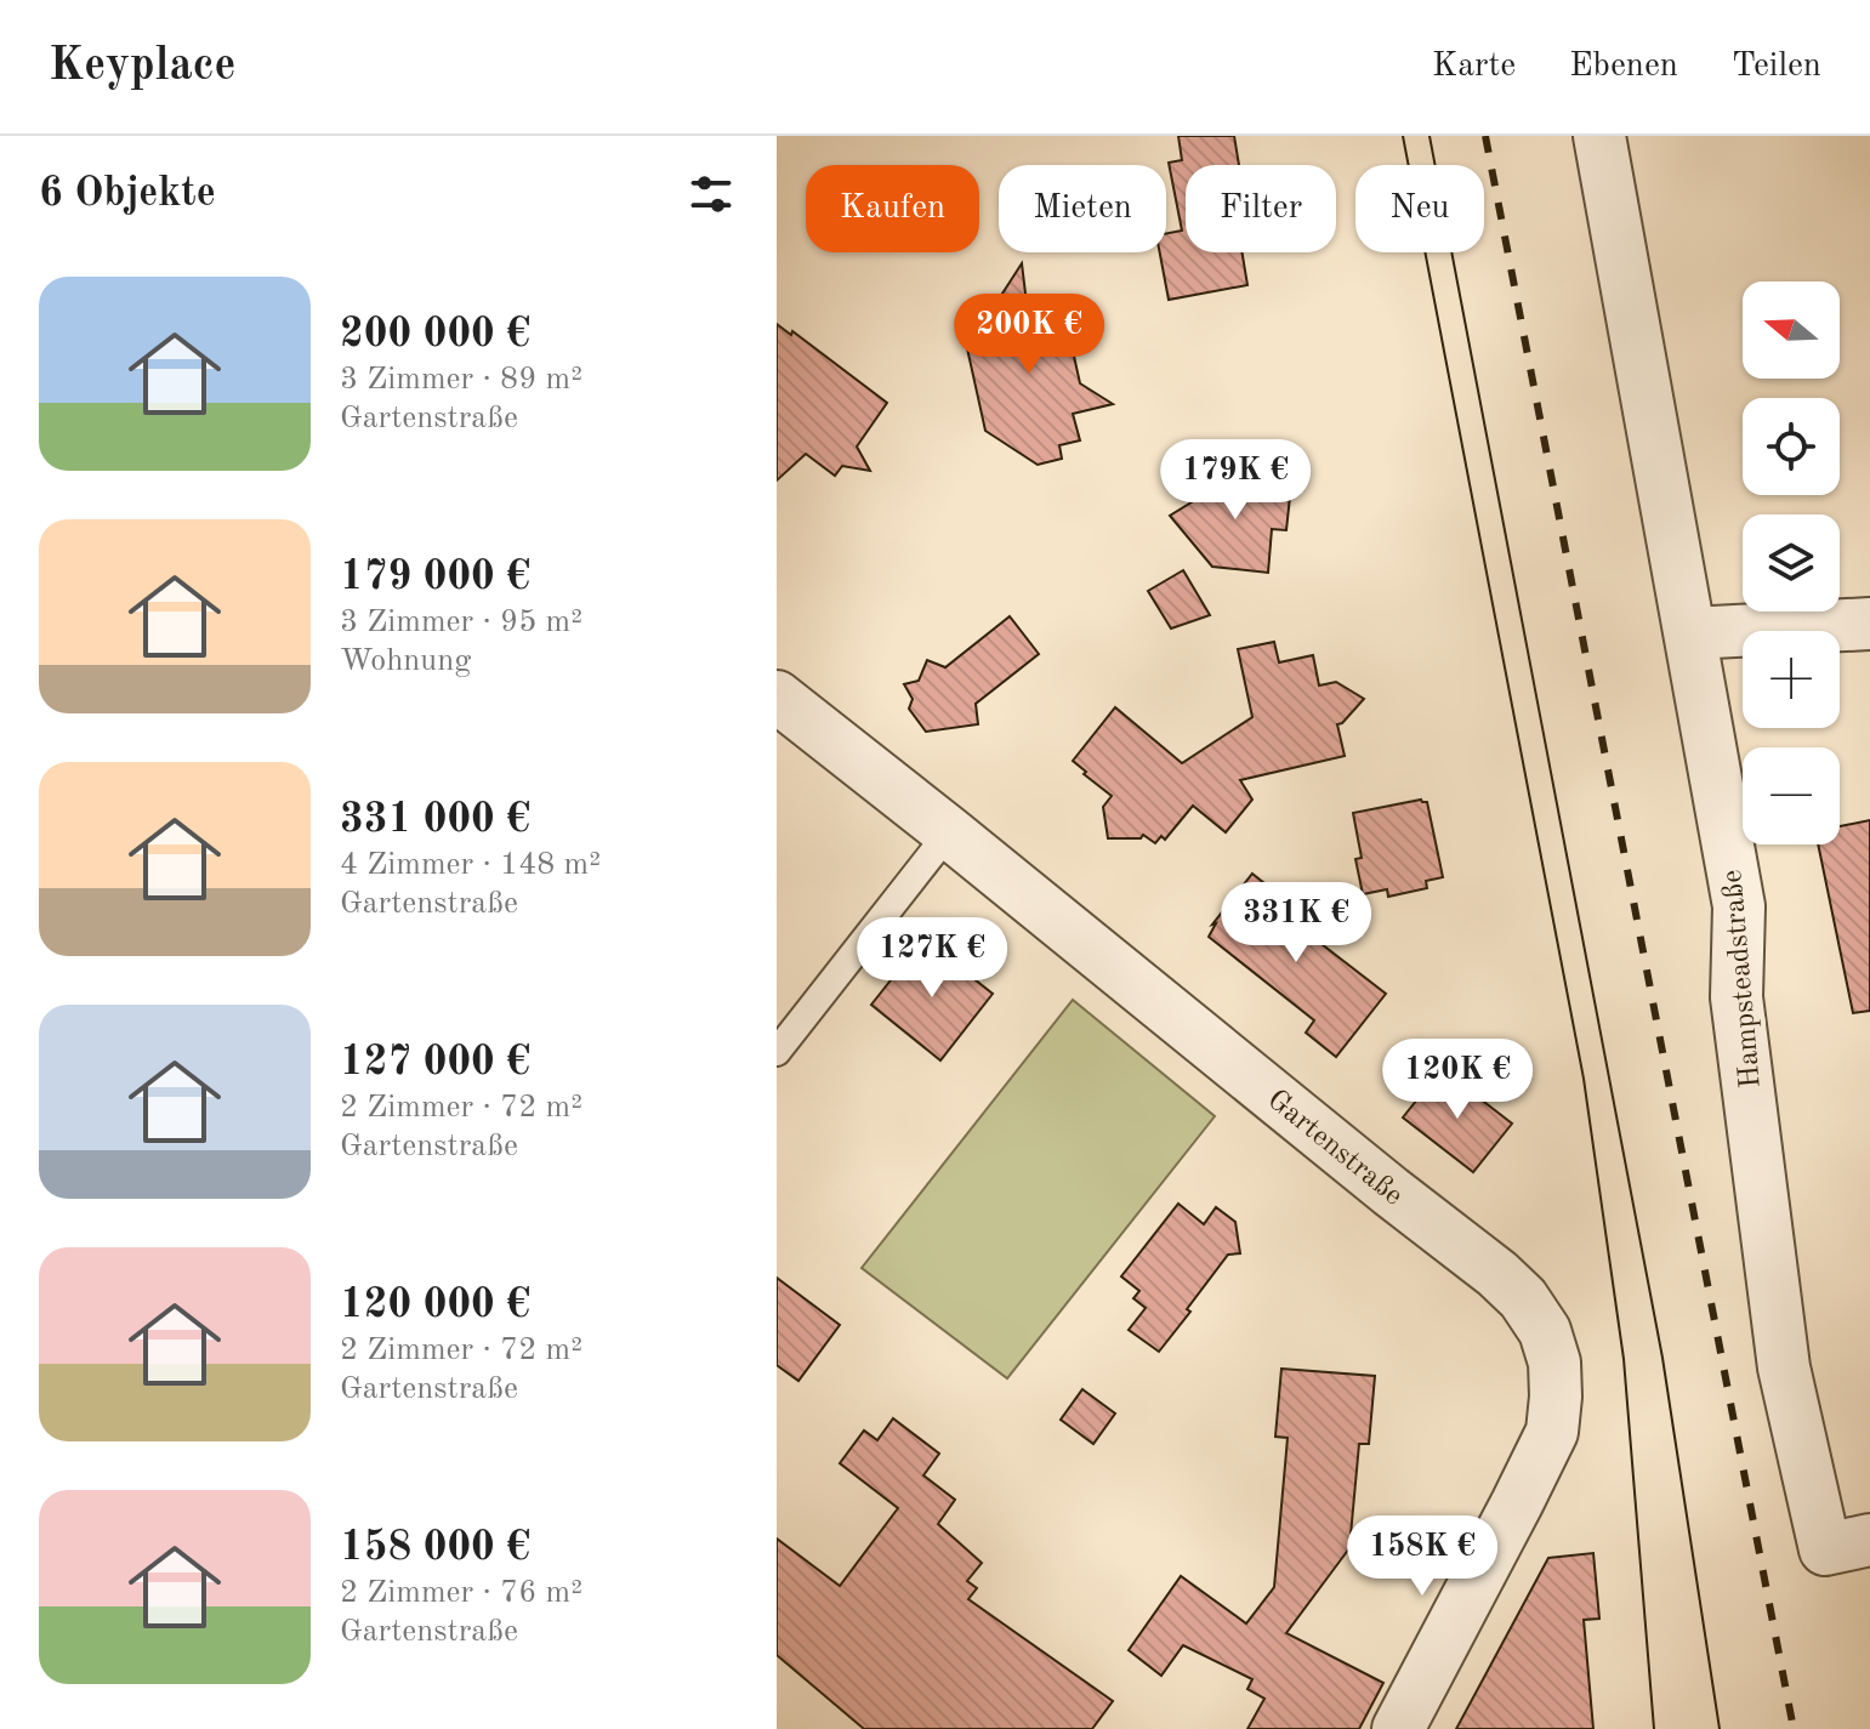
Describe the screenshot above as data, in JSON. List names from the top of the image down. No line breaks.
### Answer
{"streets":{"street":["Hampsteadstraße","Gartenstraße"]},"north":"left","page":{"header":"Keyplace","nav":["Karte","Ebenen","Teilen"],"heading":"6 Objekte","chip":["Kaufen","Mieten","Filter","Neu"],"list":[{"name":"200 000 €","note":"3 Zimmer · 89 m² · Gartenstraße"},{"name":"179 000 €","note":"3 Zimmer · 95 m² · Wohnung"},{"name":"331 000 €","note":"4 Zimmer · 148 m² · Gartenstraße"},{"name":"127 000 €","note":"2 Zimmer · 72 m² · Gartenstraße"},{"name":"120 000 €","note":"2 Zimmer · 72 m² · Gartenstraße"},{"name":"158 000 €","note":"2 Zimmer · 76 m² · Gartenstraße"}],"map_buttons":["+","−"],"price":["200K €","179K €","331K €","127K €","120K €","158K €"]}}
